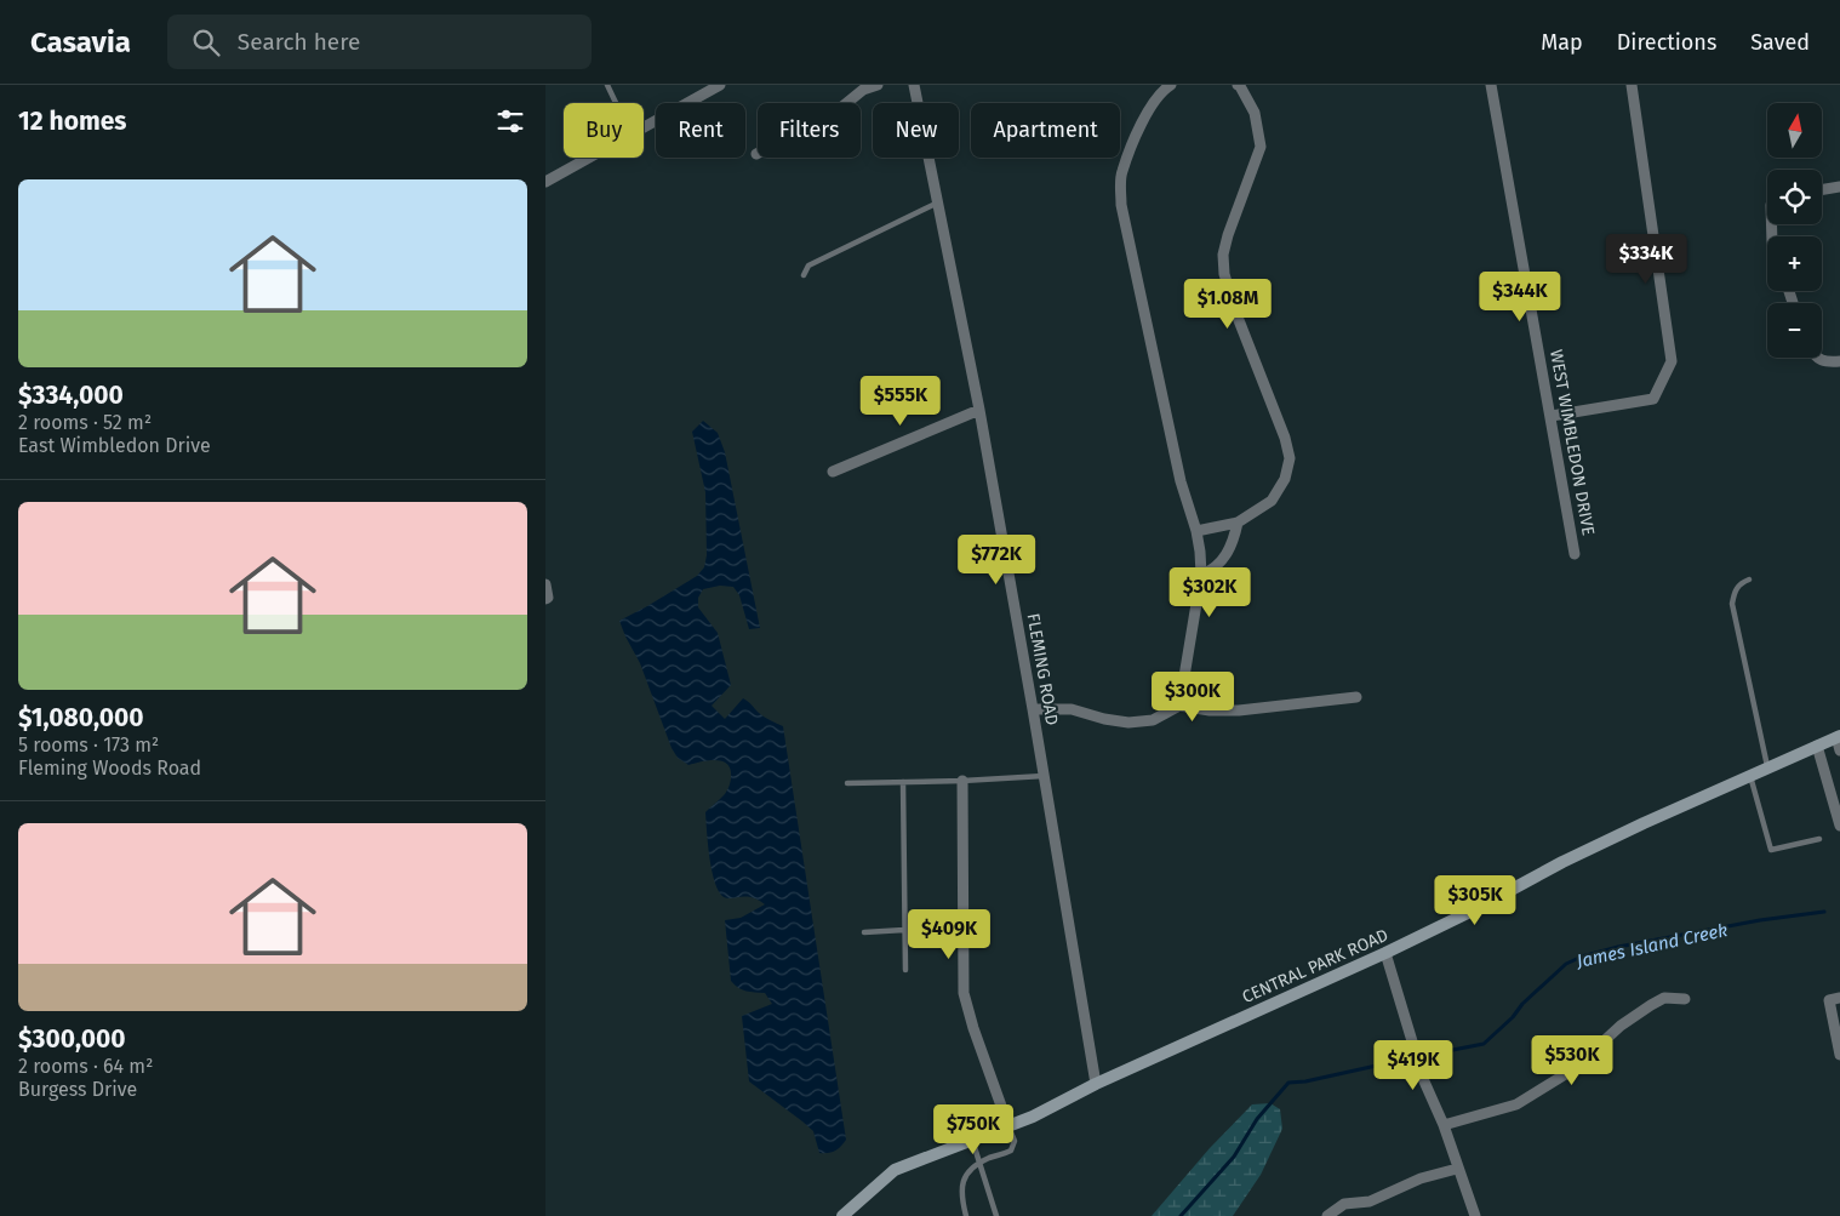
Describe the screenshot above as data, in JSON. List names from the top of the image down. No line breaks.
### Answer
{"streets":{"street":["WEST WIMBLEDON DRIVE","FLEMING ROAD","CENTRAL PARK ROAD"]},"crossings":[["FLEMING ROAD","CENTRAL PARK ROAD"]],"water":["James Island Creek"],"north":"top","page":{"header":"Casavia","search":"Search here","nav":["Map","Directions","Saved"],"heading":"12 homes","map_buttons":["+","−"],"chip":["Buy","Rent","Filters","New","Apartment"],"list":[{"name":"$334,000","note":"2 rooms · 52 m² · East Wimbledon Drive"},{"name":"$1,080,000","note":"5 rooms · 173 m² · Fleming Woods Road"},{"name":"$300,000","note":"2 rooms · 64 m² · Burgess Drive"}],"price":["$334K","$344K","$1.08M","$555K","$772K","$302K","$300K","$305K","$409K","$530K","$419K","$750K"]}}
